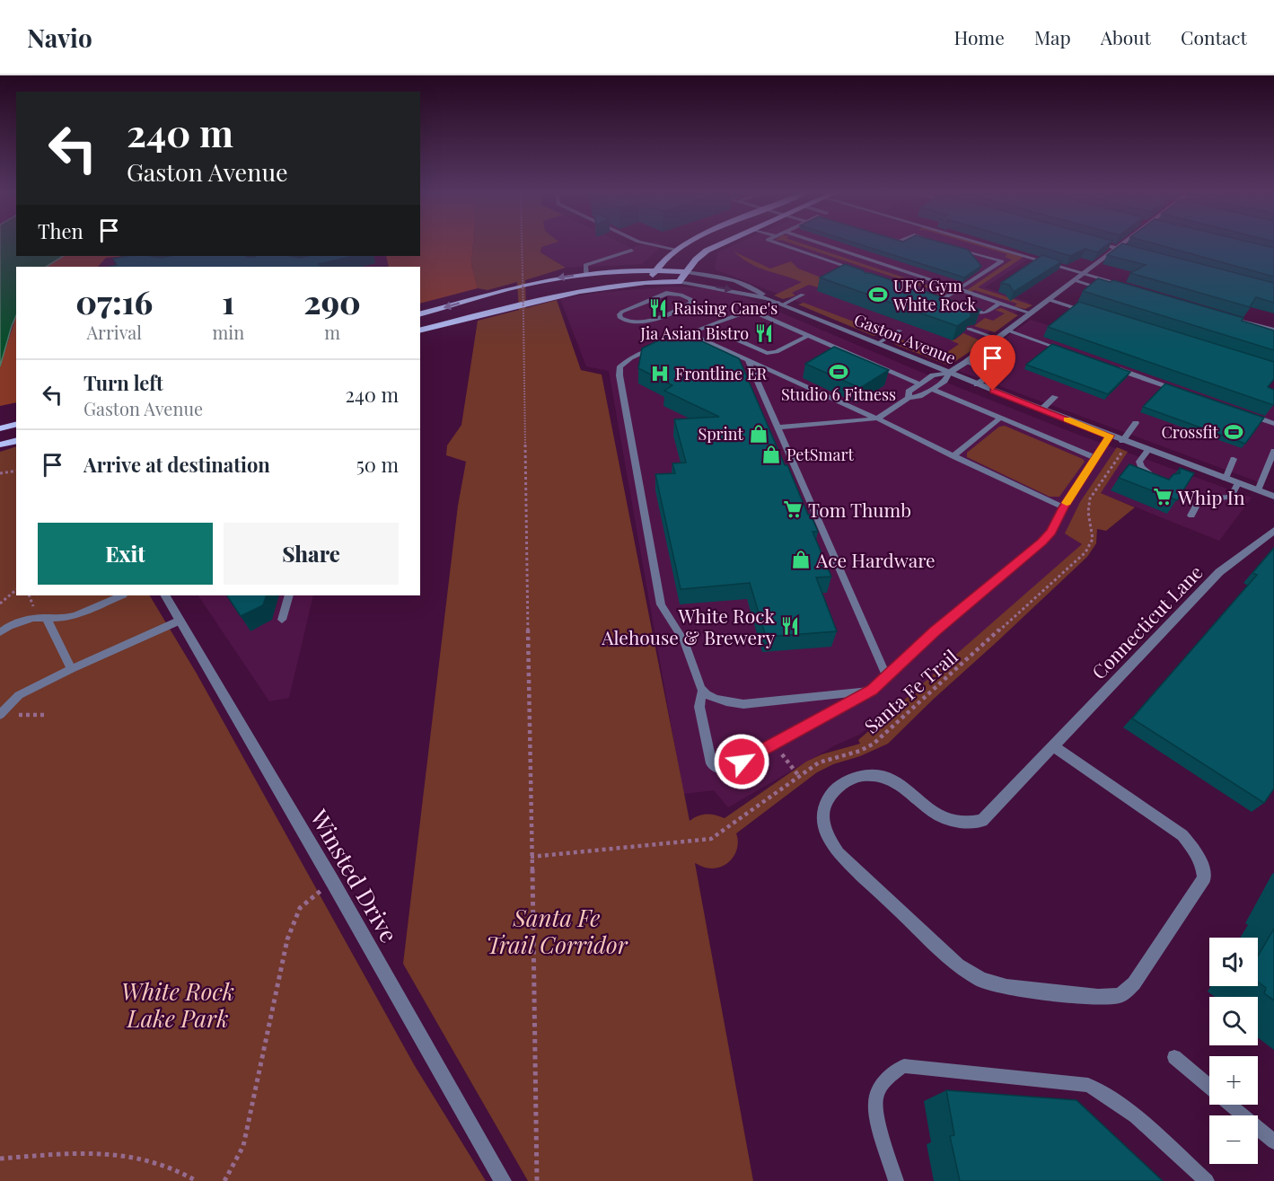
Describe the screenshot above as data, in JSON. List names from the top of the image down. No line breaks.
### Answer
{"streets":{"street":["Gaston Avenue","Connecticut Lane","Winsted Drive"],"path":["Santa Fe Trail"]},"parks":["Santa Fe Trail Corridor","White Rock Lake Park"],"places":{"sports":["UFC Gym White Rock","Studio 6 Fitness","Crossfit"],"restaurant":["Raising Cane's","Jia Asian Bistro","White Rock Alehouse & Brewery"],"hospital":["Frontline ER"],"shop":["Sprint","PetSmart","Ace Hardware"],"supermarket":["Whip In","Tom Thumb"]},"page":{"header":"Navio","nav":["Home","Map","About","Contact"],"turn":["240 m","Gaston Avenue"],"then":"Then","eta":["07:16","Arrival","1","min","290","m"],"list":[{"name":"Turn left","note":"Gaston Avenue","value":"240 m"},{"name":"Arrive at destination","value":"50 m"}],"buttons":["Exit","Share"],"map_buttons":["+","−"]}}
